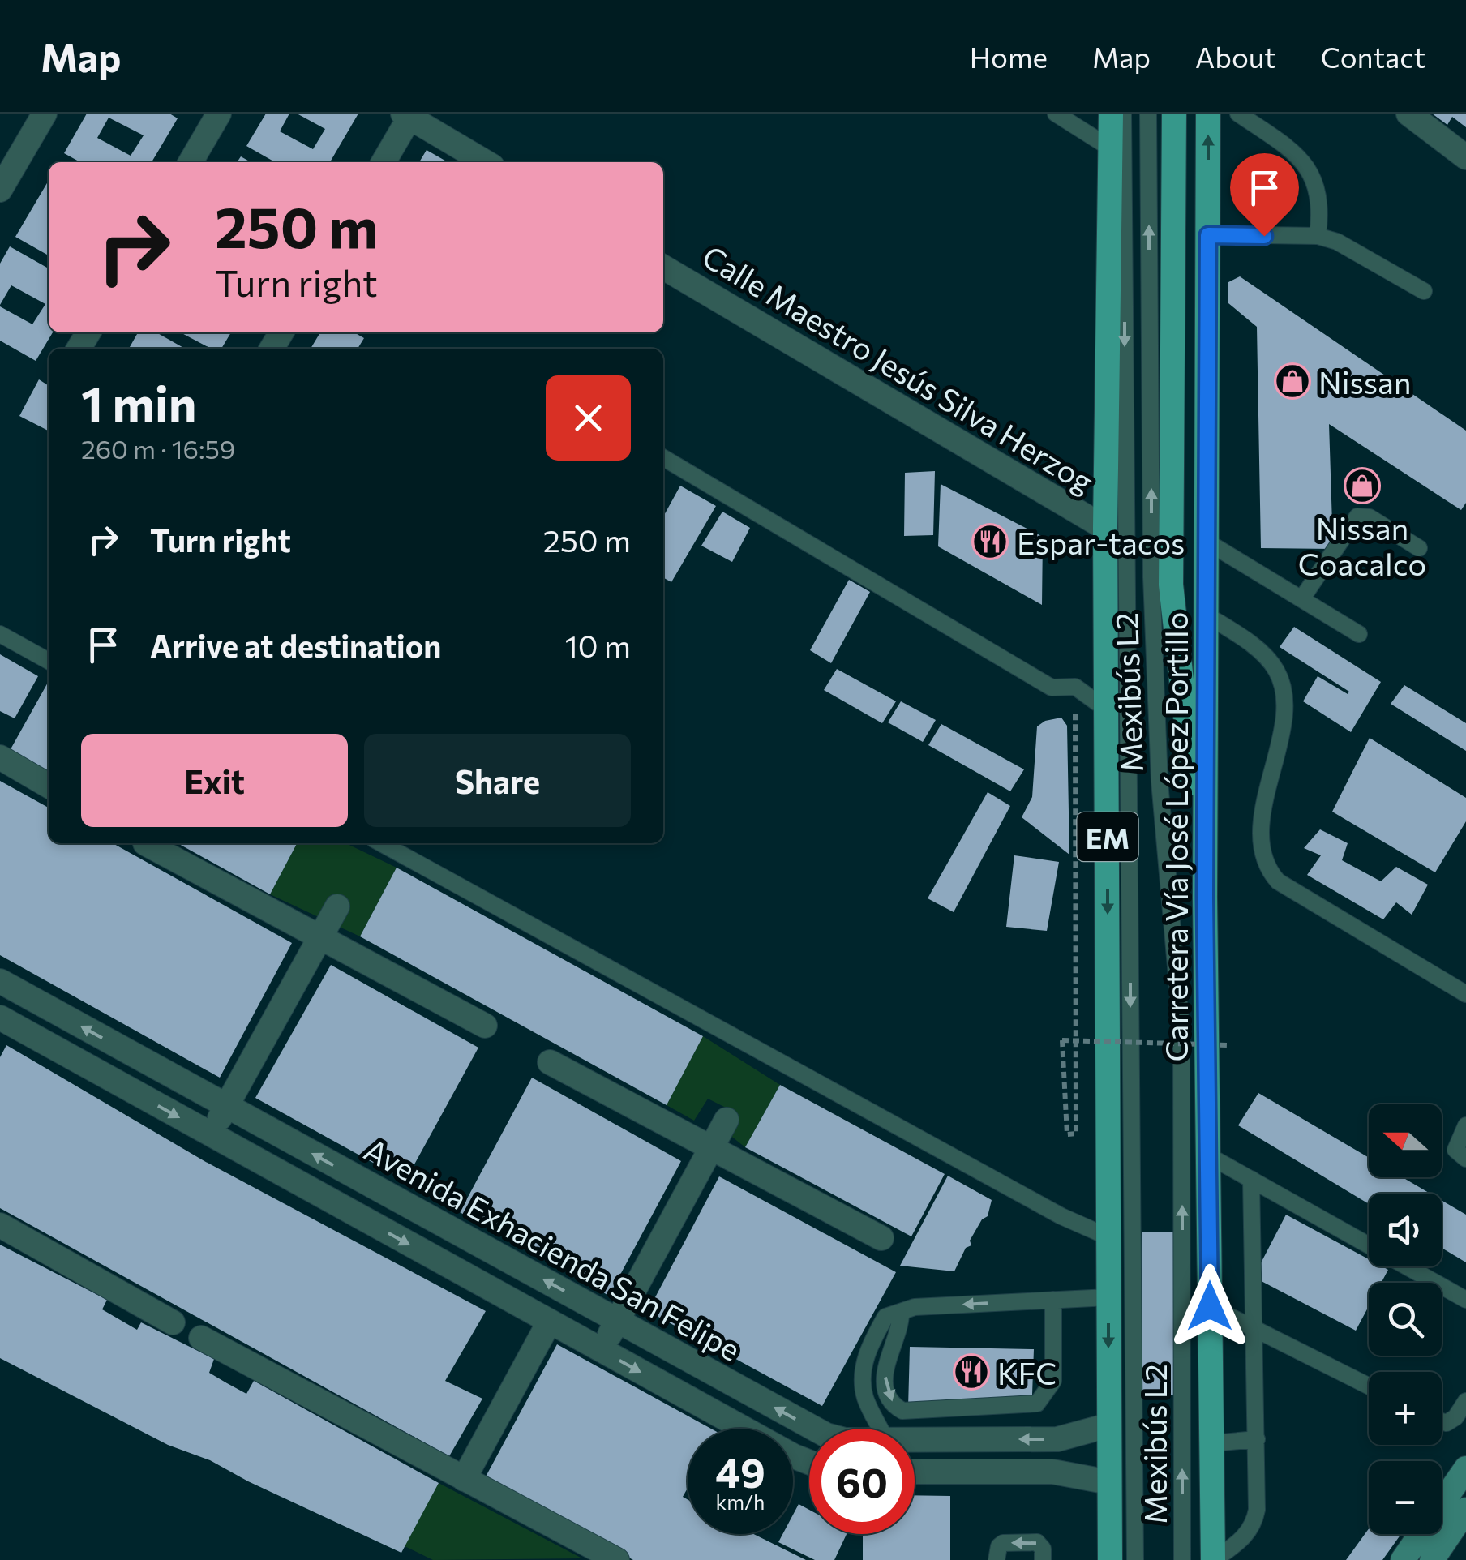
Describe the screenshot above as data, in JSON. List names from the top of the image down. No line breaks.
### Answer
{"streets":{"main road":["EM","Carretera Vía José López Portillo"],"street":["Calle Maestro Jesús Silva Herzog","Avenida Exhacienda San Felipe"],"lane":["Mexibús L2"]},"crossings":[["Calle Maestro Jesús Silva Herzog","EM"],["EM","Avenida Exhacienda San Felipe"]],"places":{"shop":["Nissan","Nissan Coacalco"],"restaurant":["Espar-tacos","KFC"]},"north":"left","page":{"header":"Map","nav":["Home","Map","About","Contact"],"turn":["250 m","Turn right"],"heading":["1 min","260 m · 16:59"],"list":[{"name":"Turn right","value":"250 m"},{"name":"Arrive at destination","value":"10 m"}],"buttons":["Exit","Share"],"map_buttons":["+","−"],"speed":"49 km/h","limit":"60"}}
